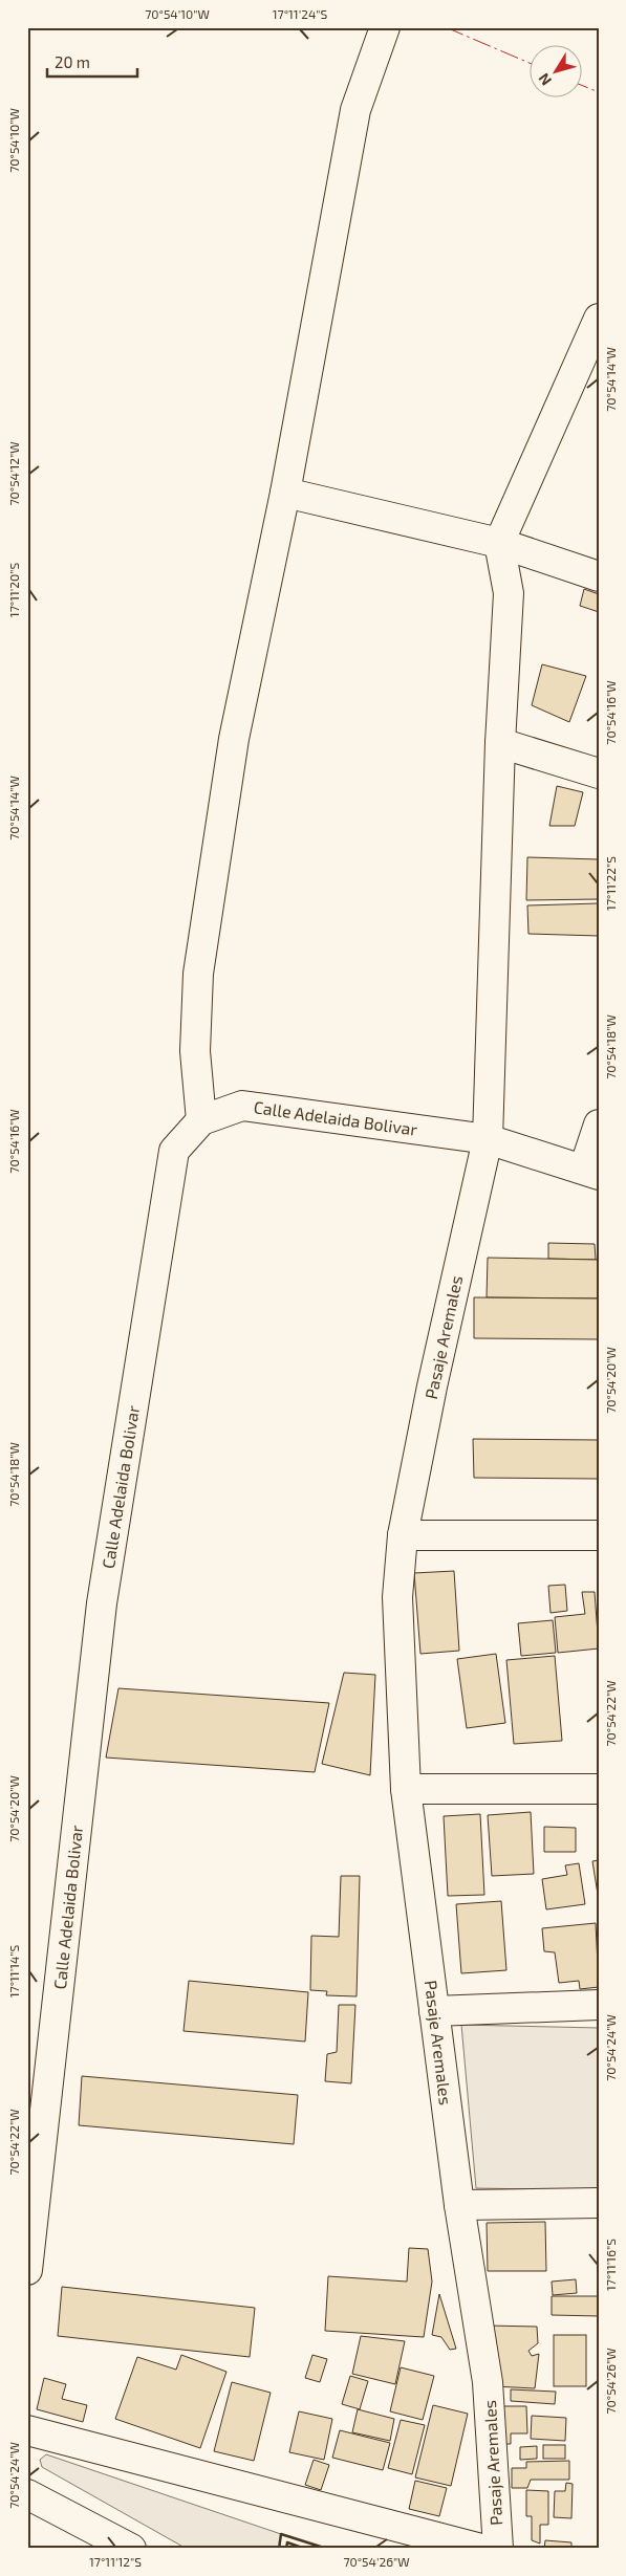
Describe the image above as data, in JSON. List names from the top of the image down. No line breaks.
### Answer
{"streets":{"main road":["Calle Adelaida Bolivar","Pasaje Aremales"]},"crossings":[["Calle Adelaida Bolivar","Pasaje Aremales"]],"scale_bar":"20 m","north":"bottom left","coordinates":["70°54'10\"W","17°11'24\"S","70°54'14\"W","70°54'12\"W","17°11'20\"S","70°54'16\"W","17°11'22\"S","70°54'18\"W","70°54'20\"W","70°54'22\"W","17°11'14\"S","70°54'24\"W","17°11'16\"S","70°54'26\"W","17°11'12\"S"]}
